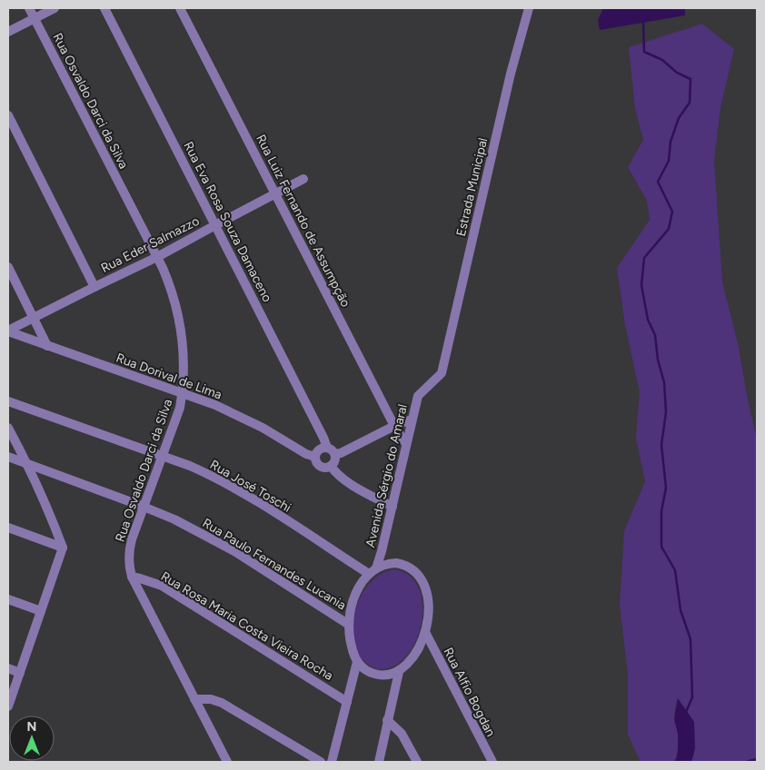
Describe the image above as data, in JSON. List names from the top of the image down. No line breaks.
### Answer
{"streets":{"street":["Rua Osvaldo Darci da Silva","Estrada Municipal","Rua Luiz Fernando de Assumpção","Rua Eva Rosa Souza Damaceno","Rua Eder Salmazzo","Rua Dorival de Lima","Avenida Sérgio do Amaral","Rua José Toschi","Rua Paulo Fernandes Lucania","Rua Rosa Maria Costa Vieira Rocha","Rua Alfio Bogdan"]},"crossings":[["Rua Osvaldo Darci da Silva","Rua Eder Salmazzo"],["Rua Osvaldo Darci da Silva","Rua Dorival de Lima"],["Rua Osvaldo Darci da Silva","Rua José Toschi"],["Rua Osvaldo Darci da Silva","Rua Paulo Fernandes Lucania"],["Rua Osvaldo Darci da Silva","Rua Rosa Maria Costa Vieira Rocha"],["Estrada Municipal","Avenida Sérgio do Amaral"],["Rua Luiz Fernando de Assumpção","Rua Eder Salmazzo"],["Rua Luiz Fernando de Assumpção","Avenida Sérgio do Amaral"],["Rua Eva Rosa Souza Damaceno","Rua Eder Salmazzo"],["Rua Eva Rosa Souza Damaceno","Rua Dorival de Lima"],["Rua Eder Salmazzo","Rua Dorival de Lima"],["Avenida Sérgio do Amaral","Rua José Toschi"],["Avenida Sérgio do Amaral","Rua Paulo Fernandes Lucania"],["Avenida Sérgio do Amaral","Rua Alfio Bogdan"],["Rua José Toschi","Rua Paulo Fernandes Lucania"],["Rua José Toschi","Rua Alfio Bogdan"],["Rua Paulo Fernandes Lucania","Rua Alfio Bogdan"]],"north":"top"}
